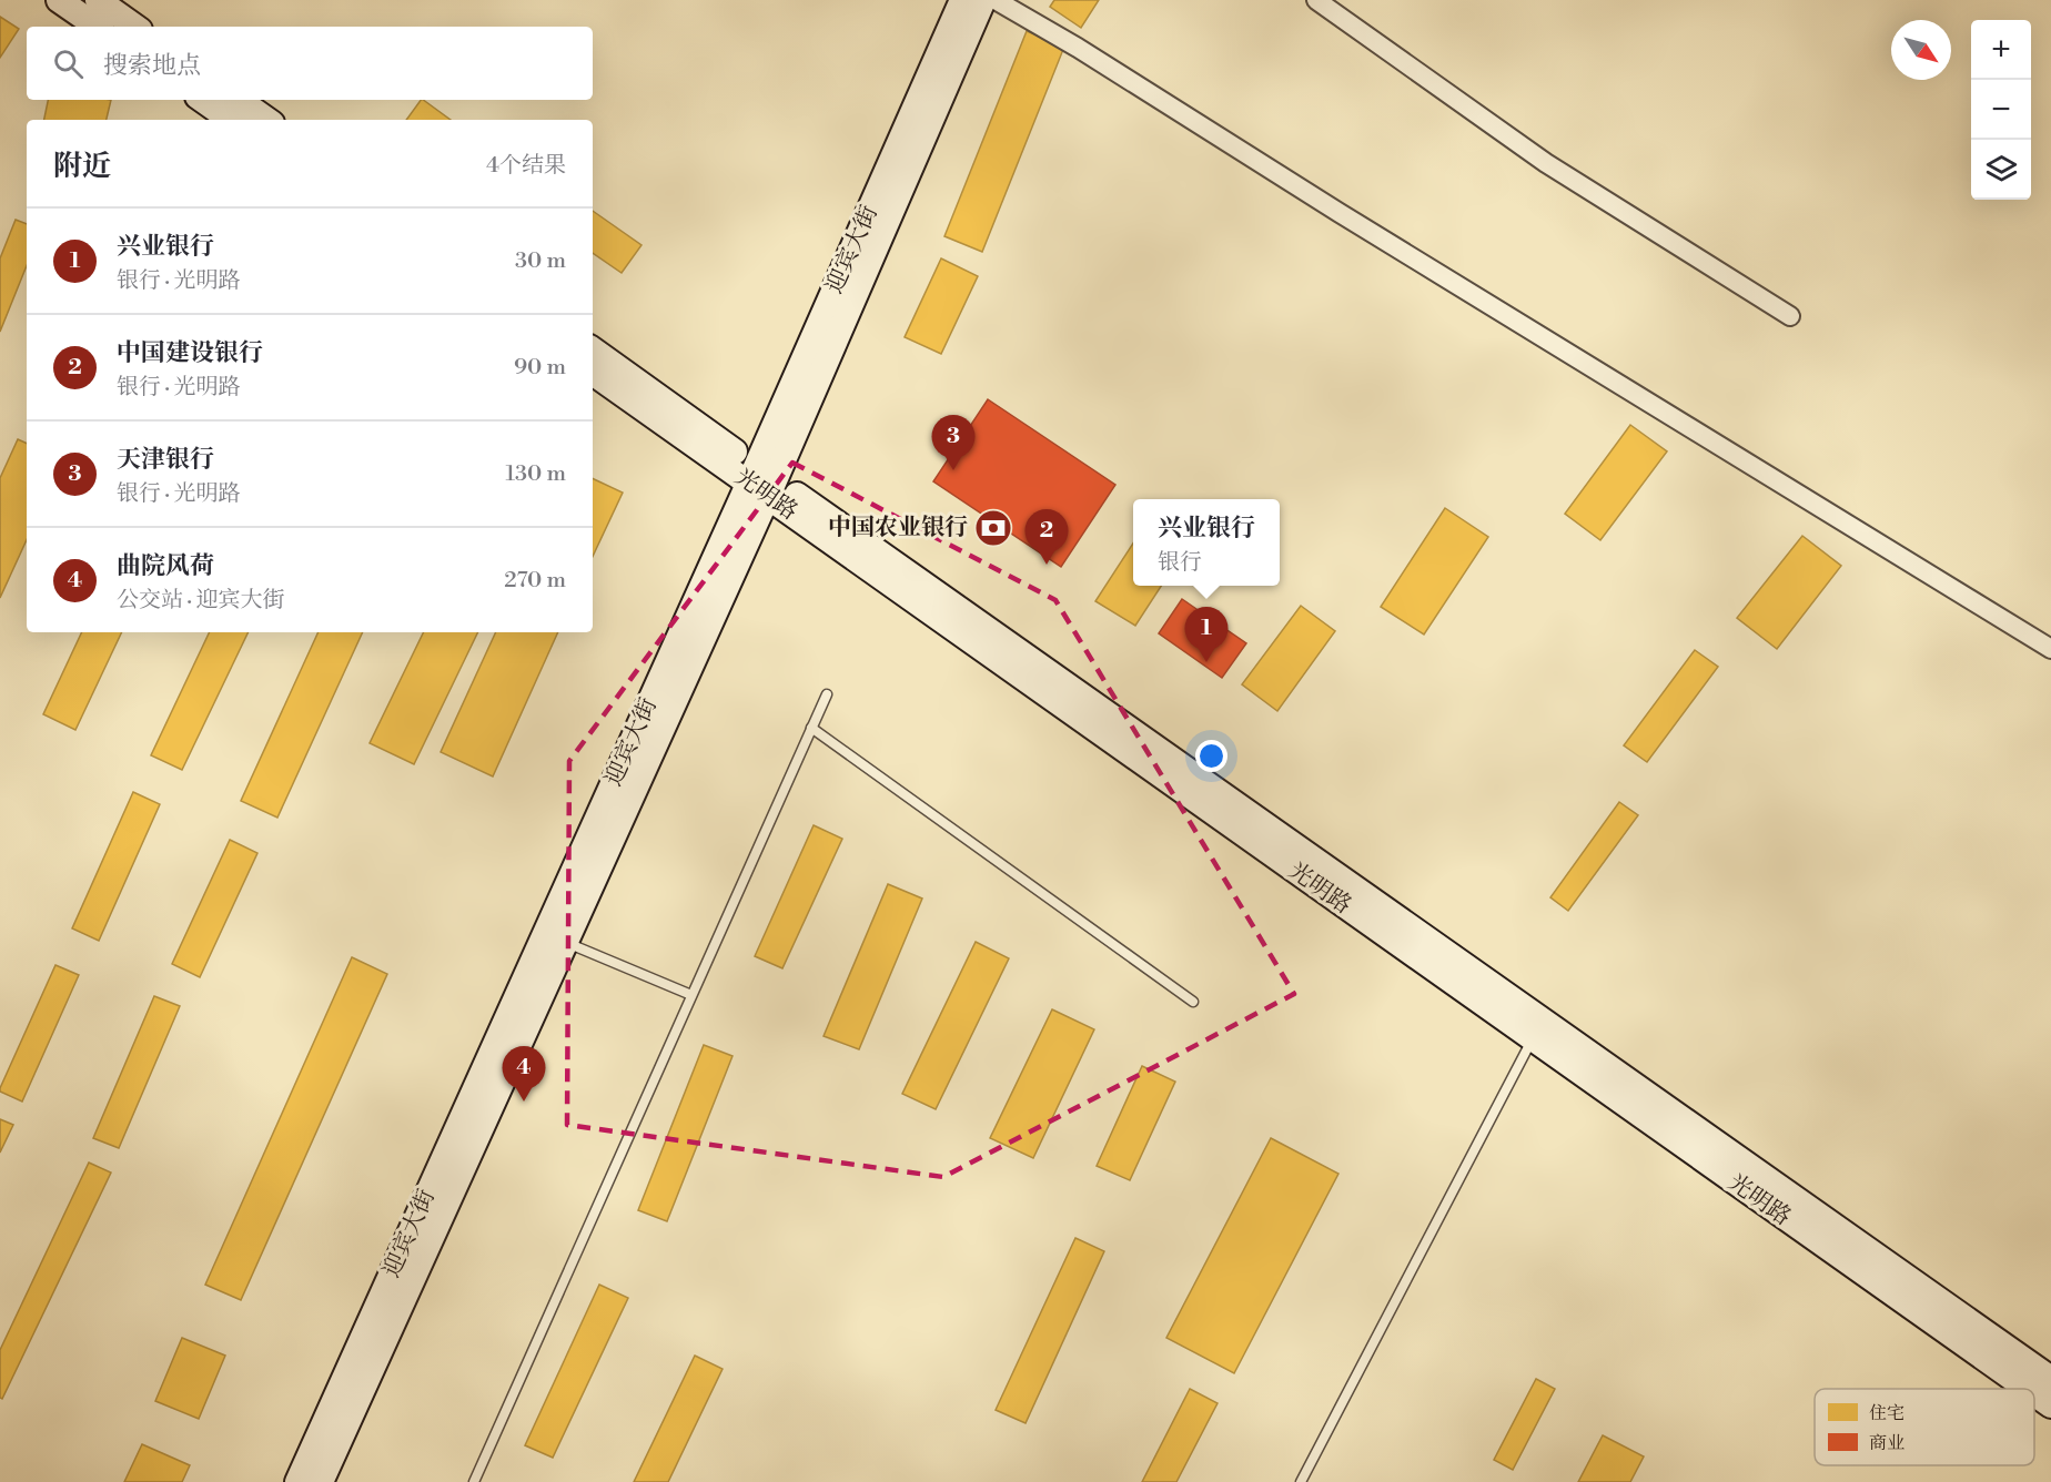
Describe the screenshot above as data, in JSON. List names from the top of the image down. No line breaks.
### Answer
{"streets":{"main road":["迎宾大街","光明路"]},"crossings":[["迎宾大街","光明路"]],"places":{"bank":["中国农业银行"]},"legend":["住宅","商业"],"north":"bottom right","page":{"map_buttons":["+","−"],"search":"搜索地点","heading":["附近","4个结果"],"list":[{"mark":"1","name":"兴业银行","note":"银行 · 光明路","value":"30 m"},{"mark":"2","name":"中国建设银行","note":"银行 · 光明路","value":"90 m"},{"mark":"3","name":"天津银行","note":"银行 · 光明路","value":"130 m"},{"mark":"4","name":"曲院风荷","note":"公交站 · 迎宾大街","value":"270 m"}],"pins":["3","2","1","4"],"popup":["兴业银行","银行"]}}
